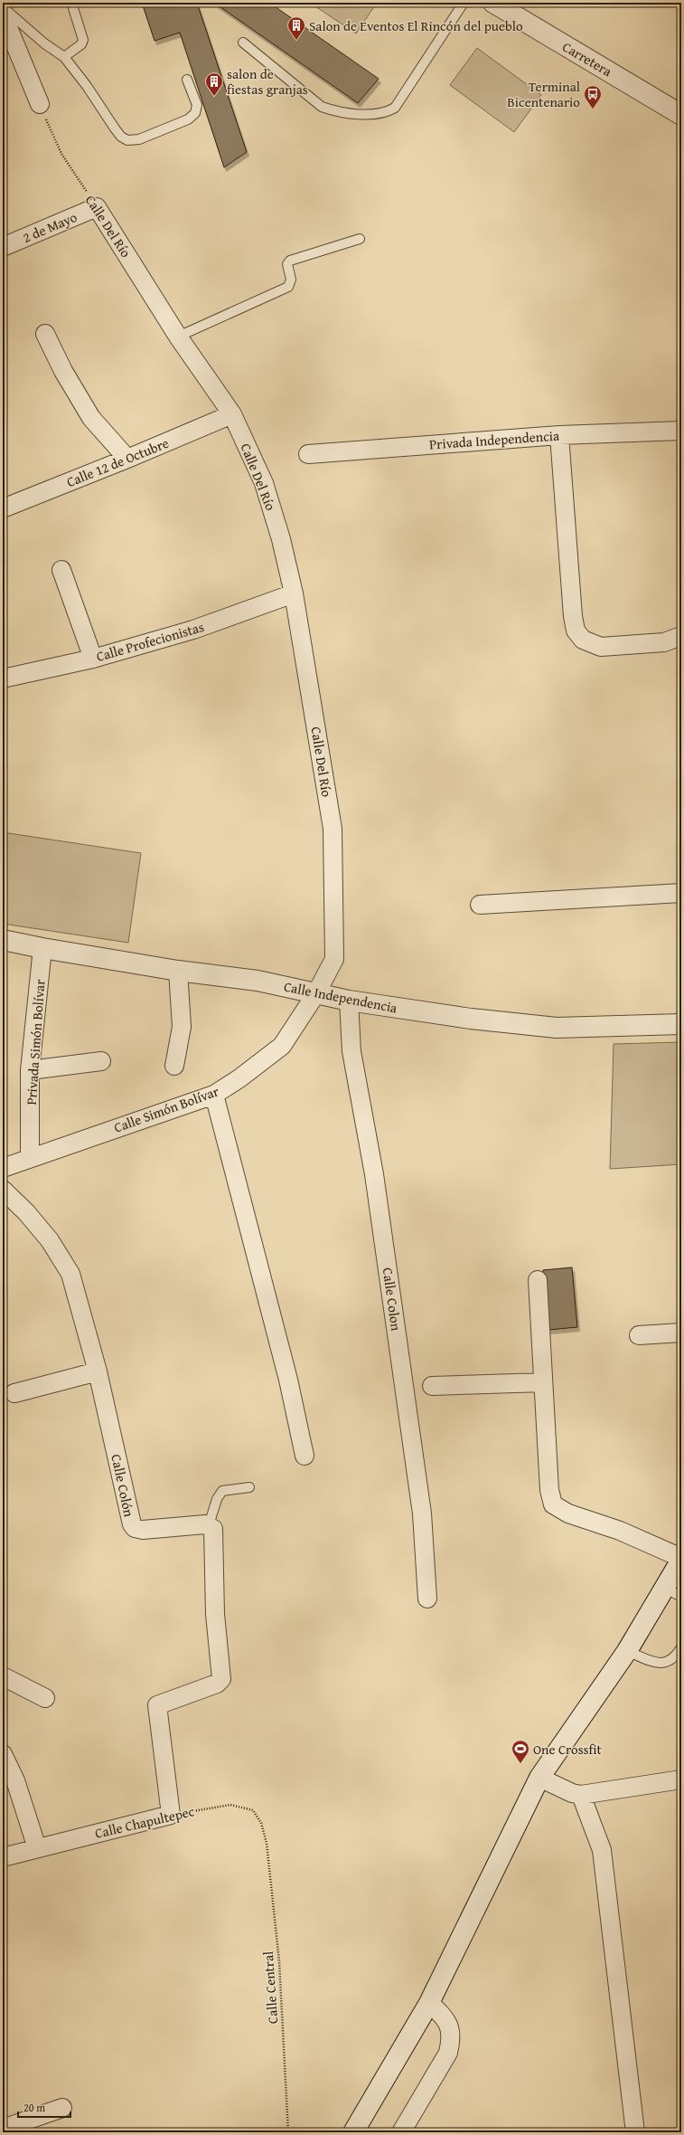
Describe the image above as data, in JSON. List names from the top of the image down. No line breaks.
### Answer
{"streets":{"street":["Carretera","Calle Del Río","2 de Mayo","Privada Independencia","Calle 12 de Octubre","Calle Profecionistas","Calle Independencia","Privada Simón Bolívar","Calle Simón Bolívar","Calle Colon","Calle Colón","Calle Chapultepec"],"path":["Calle Central"]},"crossings":[["Calle Del Río","2 de Mayo"],["Calle Del Río","Calle 12 de Octubre"],["Calle Del Río","Calle Profecionistas"],["Calle Del Río","Calle Independencia"],["Calle Del Río","Calle Simón Bolívar"],["Calle Independencia","Privada Simón Bolívar"],["Calle Independencia","Calle Simón Bolívar"],["Calle Independencia","Calle Colon"],["Privada Simón Bolívar","Calle Simón Bolívar"],["Calle Chapultepec","Calle Central"]],"places":{"building":["Salon de Eventos El Rincón del pueblo","salon de fiestas granjas"],"bus stop":["Terminal Bicentenario"],"sports":["One Crossfit"]},"scale_bar":"20 m"}
